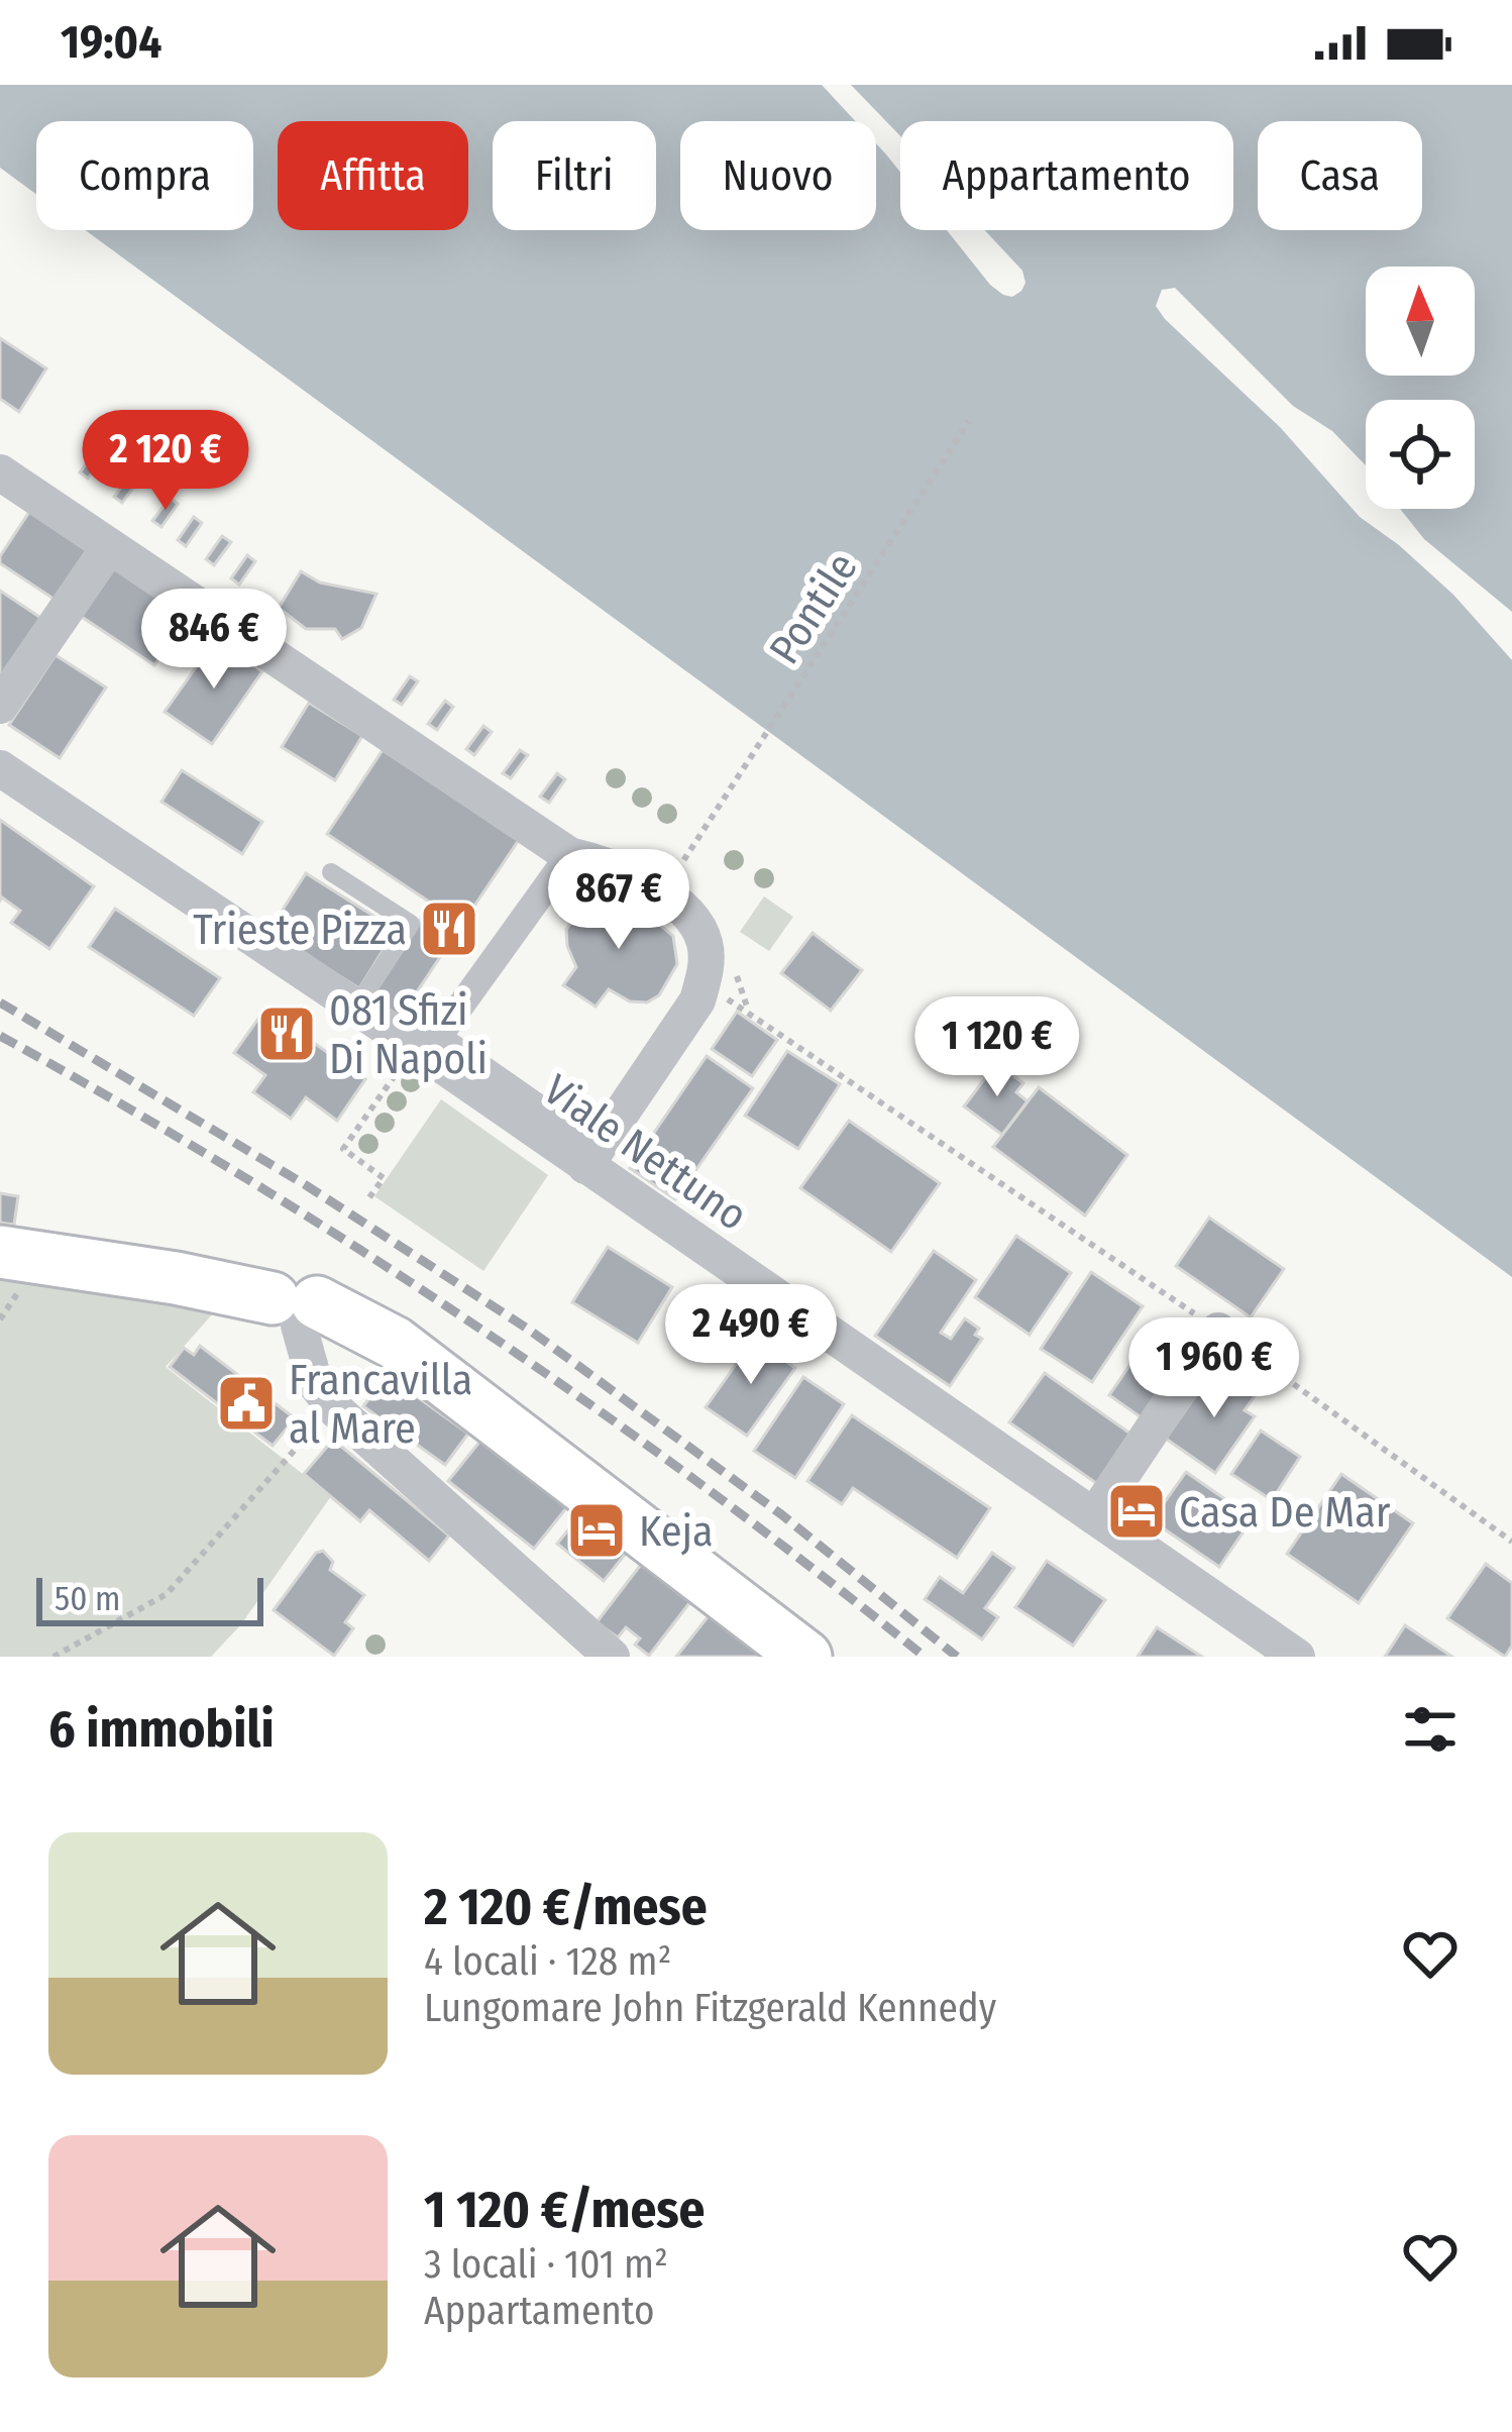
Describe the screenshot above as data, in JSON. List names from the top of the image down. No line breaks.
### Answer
{"streets":{"street":["Viale Nettuno"],"path":["Pontile"]},"places":{"restaurant":["Trieste Pizza","081 Sfizi Di Napoli"],"public building":["Francavilla al Mare"],"hotel":["Casa De Mar","Keja"]},"scale_bar":"50 m","north":"top","page":{"status":"19:04","chip":["Compra","Affitta","Filtri","Nuovo","Appartamento","Casa"],"price":["2 120 €","846 €","867 €","1 120 €","2 490 €","1 960 €"],"scale":"50 m","heading":"6 immobili","list":[{"name":"2 120 €/mese","note":"4 locali · 128 m² · Lungomare John Fitzgerald Kennedy"},{"name":"1 120 €/mese","note":"3 locali · 101 m² · Appartamento"}]}}
